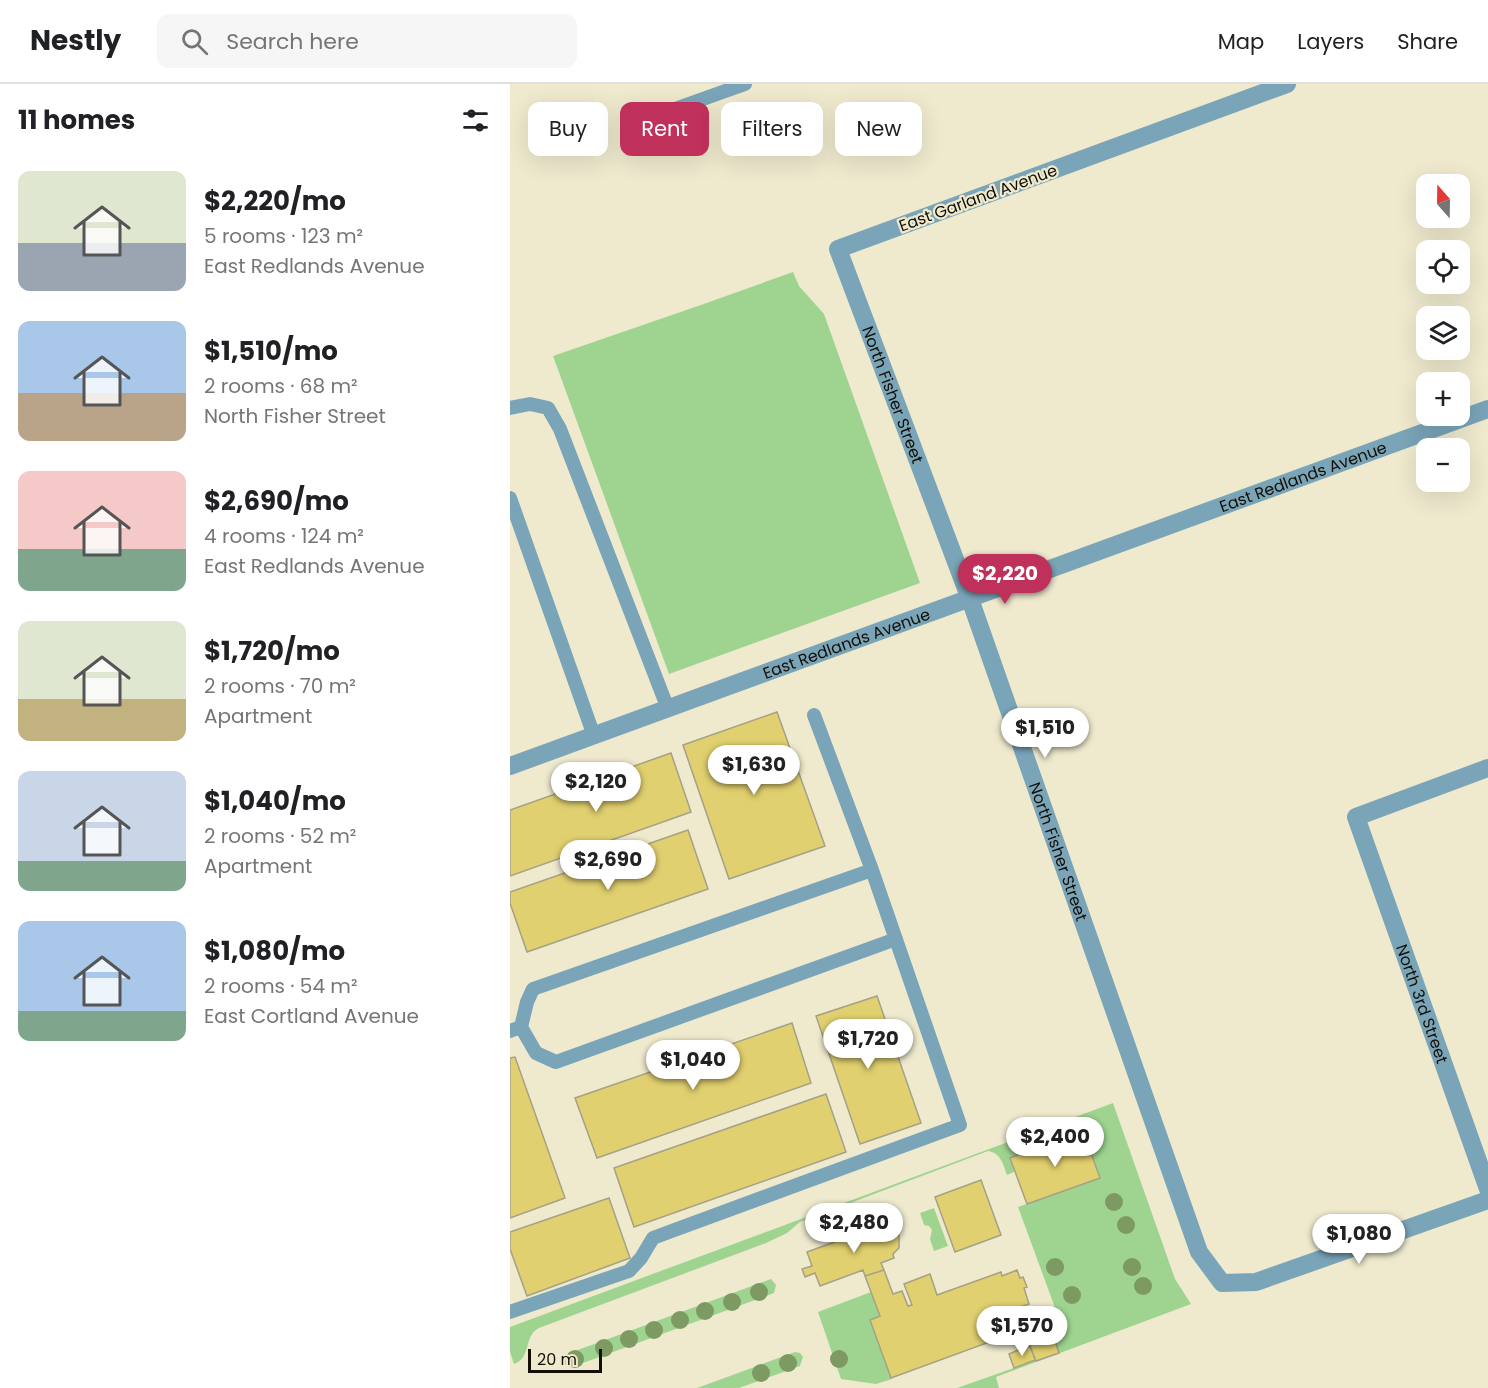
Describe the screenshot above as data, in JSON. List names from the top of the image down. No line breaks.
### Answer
{"streets":{"street":["East Garland Avenue","North Fisher Street","East Redlands Avenue","North 3rd Street"]},"crossings":[["East Garland Avenue","North Fisher Street"],["North Fisher Street","East Redlands Avenue"]],"scale_bar":"20 m","north":"top","page":{"header":"Nestly","search":"Search here","nav":["Map","Layers","Share"],"heading":"11 homes","chip":["Buy","Rent","Filters","New"],"list":[{"name":"$2,220/mo","note":"5 rooms · 123 m² · East Redlands Avenue"},{"name":"$1,510/mo","note":"2 rooms · 68 m² · North Fisher Street"},{"name":"$2,690/mo","note":"4 rooms · 124 m² · East Redlands Avenue"},{"name":"$1,720/mo","note":"2 rooms · 70 m² · Apartment"},{"name":"$1,040/mo","note":"2 rooms · 52 m² · Apartment"},{"name":"$1,080/mo","note":"2 rooms · 54 m² · East Cortland Avenue"}],"map_buttons":["+","−"],"price":["$2,220","$1,510","$1,630","$2,120","$2,690","$1,720","$1,040","$2,400","$2,480","$1,080","$1,570"],"scale":"20 m"}}
